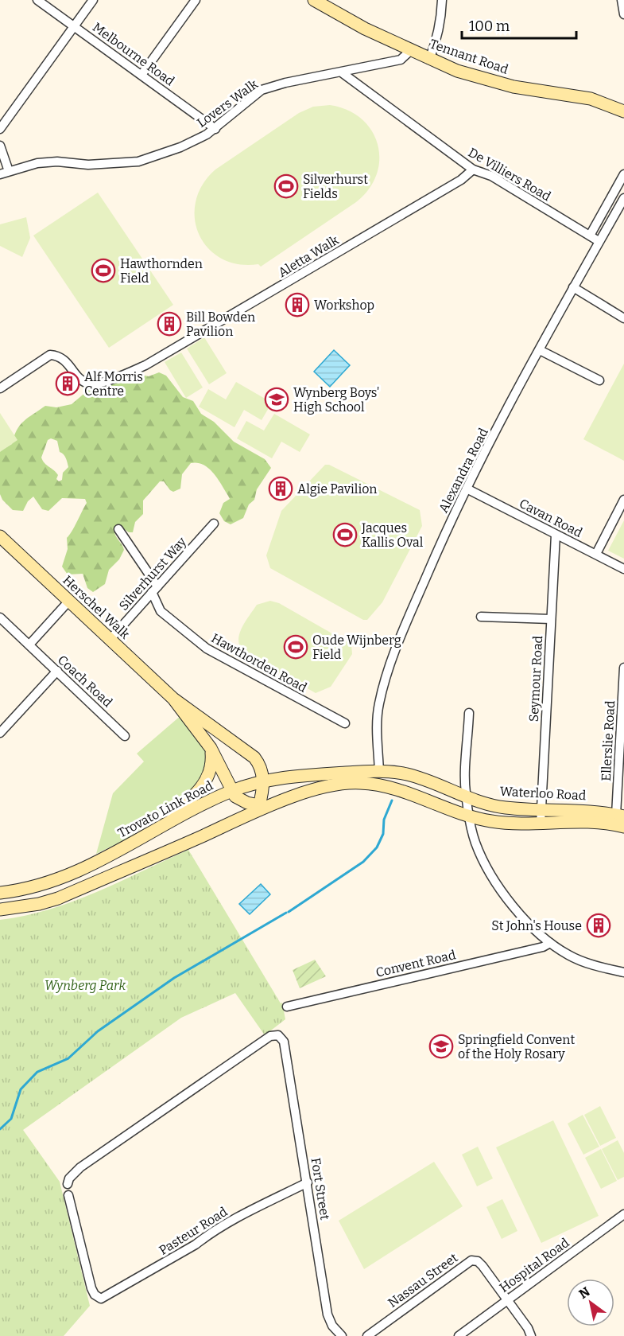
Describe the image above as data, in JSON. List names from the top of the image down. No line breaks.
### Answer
{"streets":{"main road":["Tennant Road","Herschel Walk","Waterloo Road","Trovato Link Road"],"street":["Melbourne Road","Lovers Walk","De Villiers Road","Aletta Walk","Alexandra Road","Cavan Road","Silverhurst Way","Hawthorden Road","Seymour Road","Coach Road","Ellerslie Road","Convent Road","Fort Street","Pasteur Road","Hospital Road","Nassau Street"]},"crossings":[["Melbourne Road","Lovers Walk"],["Tennant Road","Lovers Walk"],["Lovers Walk","De Villiers Road"],["De Villiers Road","Aletta Walk"],["De Villiers Road","Alexandra Road"],["Alexandra Road","Cavan Road"],["Alexandra Road","Waterloo Road"],["Alexandra Road","Trovato Link Road"],["Cavan Road","Seymour Road"],["Silverhurst Way","Herschel Walk"],["Silverhurst Way","Hawthorden Road"],["Herschel Walk","Trovato Link Road"],["Seymour Road","Waterloo Road"],["Ellerslie Road","Waterloo Road"],["Waterloo Road","Trovato Link Road"],["Fort Street","Pasteur Road"],["Hospital Road","Nassau Street"]],"parks":["Wynberg Park"],"places":{"sports":["Silverhurst Fields","Hawthornden Field","Jacques Kallis Oval","Oude Wijnberg Field"],"building":["Workshop","Bill Bowden Pavilion","Alf Morris Centre","Algie Pavilion","St John's House"],"school or university":["Wynberg Boys' High School","Springfield Convent of the Holy Rosary"]},"scale_bar":"100 m","north":"top left"}
